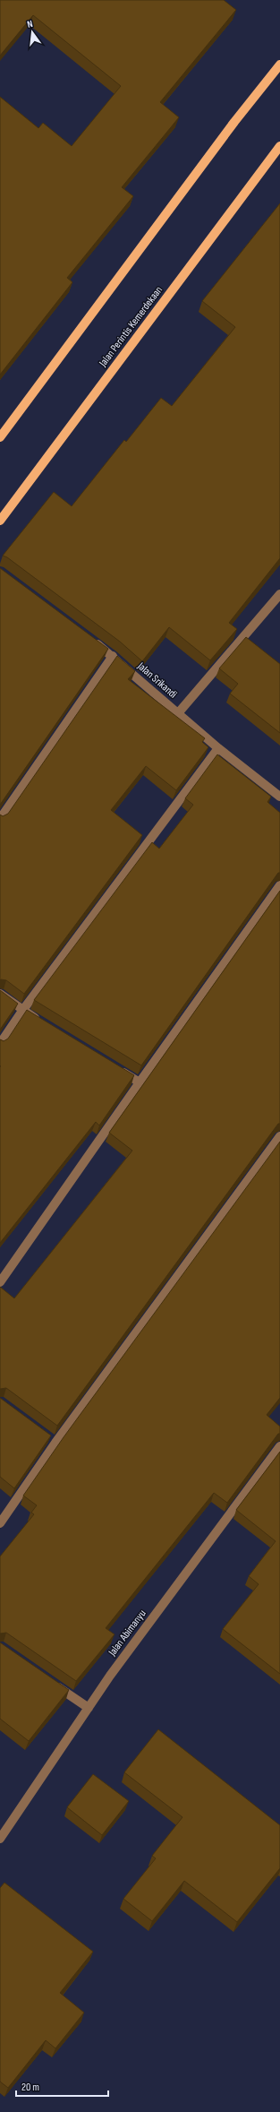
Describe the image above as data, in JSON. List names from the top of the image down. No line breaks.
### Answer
{"streets":{"main road":["Jalan Perintis Kemerdekaan"],"street":["Jalan Srikandi","Jalan Abimanyu"]},"scale_bar":"20 m","north":"top"}
